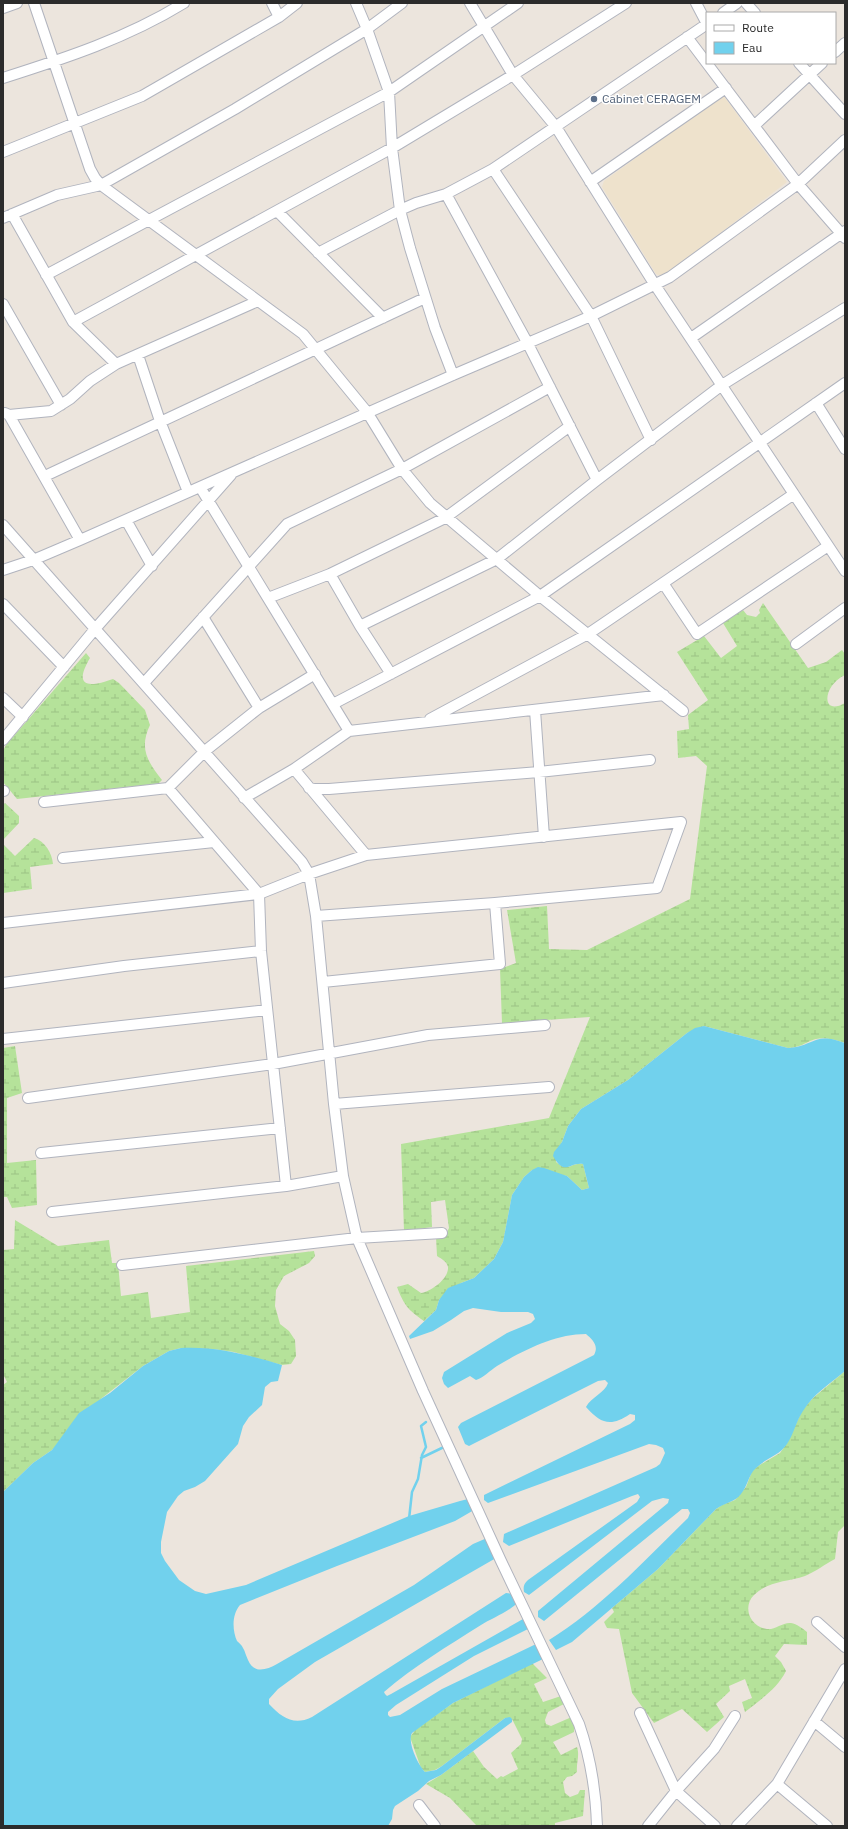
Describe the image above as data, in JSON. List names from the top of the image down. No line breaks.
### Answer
{"places":["Cabinet CERAGEM"],"legend":["Route","Eau"]}
